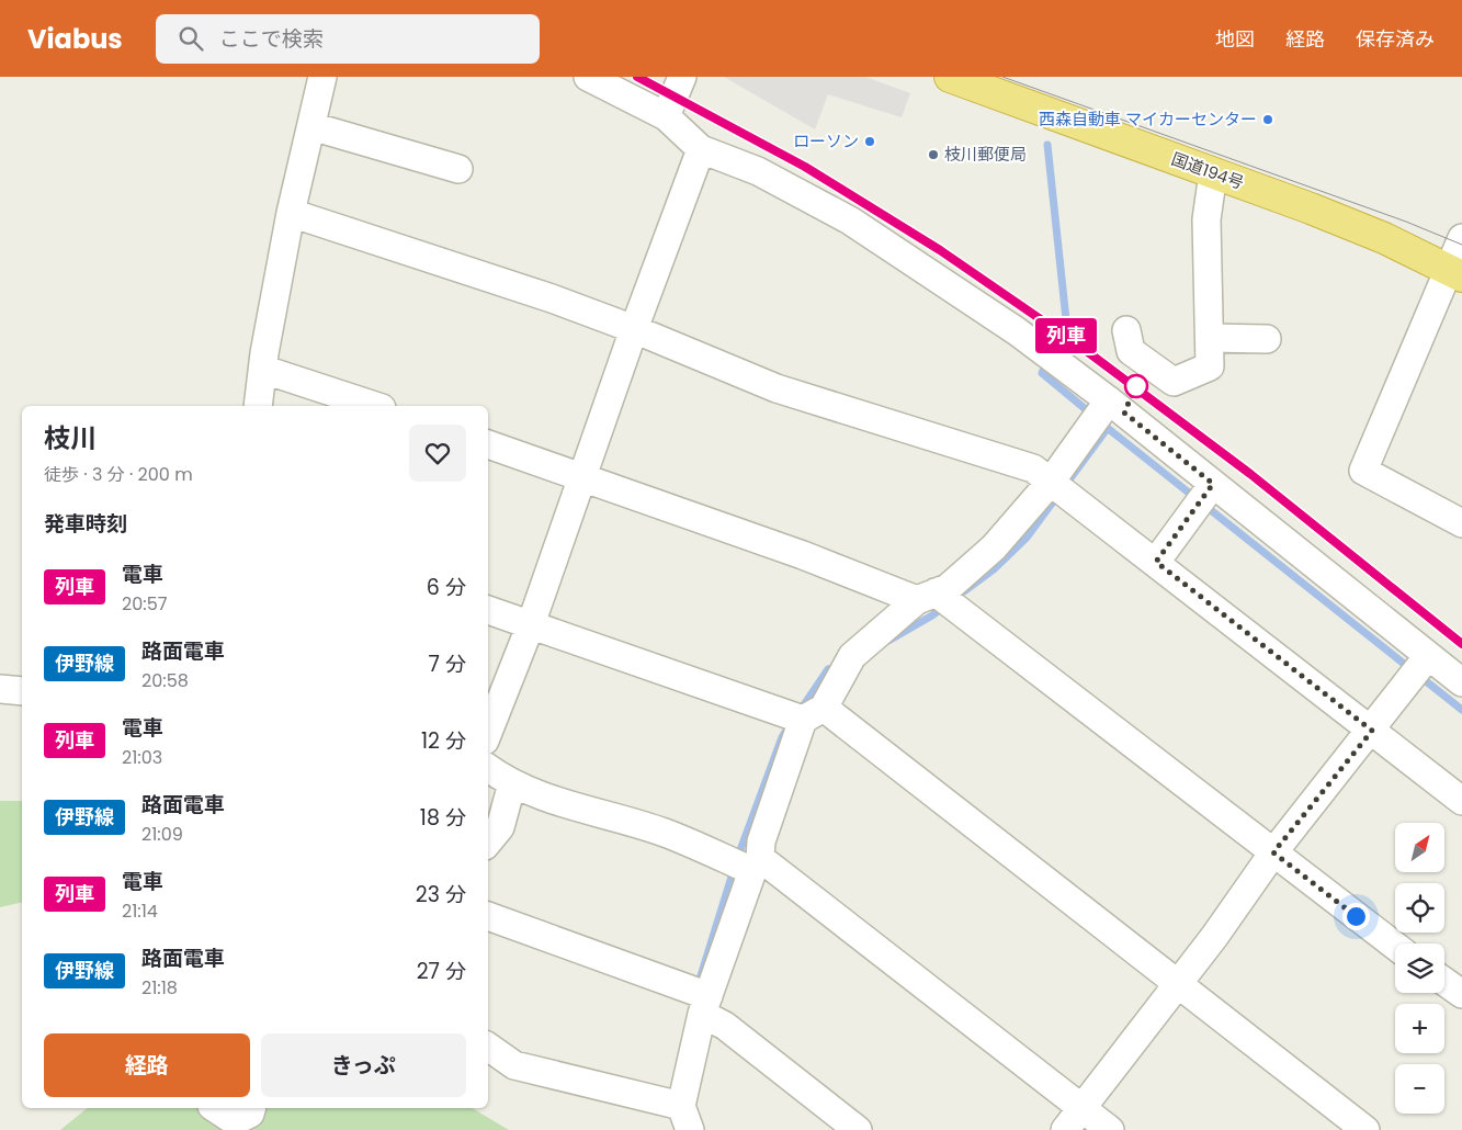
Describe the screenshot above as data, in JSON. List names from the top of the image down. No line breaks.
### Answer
{"streets":{"highway":["国道194号"]},"places":["西森自動車 マイカーセンター","ローソン","枝川郵便局"],"north":"top right","page":{"header":"Viabus","search":"ここで検索","nav":["地図","経路","保存済み"],"on_map":"列車","heading":[["枝川","徒歩 · 3 分 · 200 m"],"発車時刻"],"list":[{"mark":"列車","name":"電車","note":"20:57","value":"6 分"},{"mark":"伊野線","name":"路面電車","note":"20:58","value":"7 分"},{"mark":"列車","name":"電車","note":"21:03","value":"12 分"},{"mark":"伊野線","name":"路面電車","note":"21:09","value":"18 分"},{"mark":"列車","name":"電車","note":"21:14","value":"23 分"},{"mark":"伊野線","name":"路面電車","note":"21:18","value":"27 分"}],"map_buttons":["+","−"],"buttons":["経路","きっぷ"]}}
